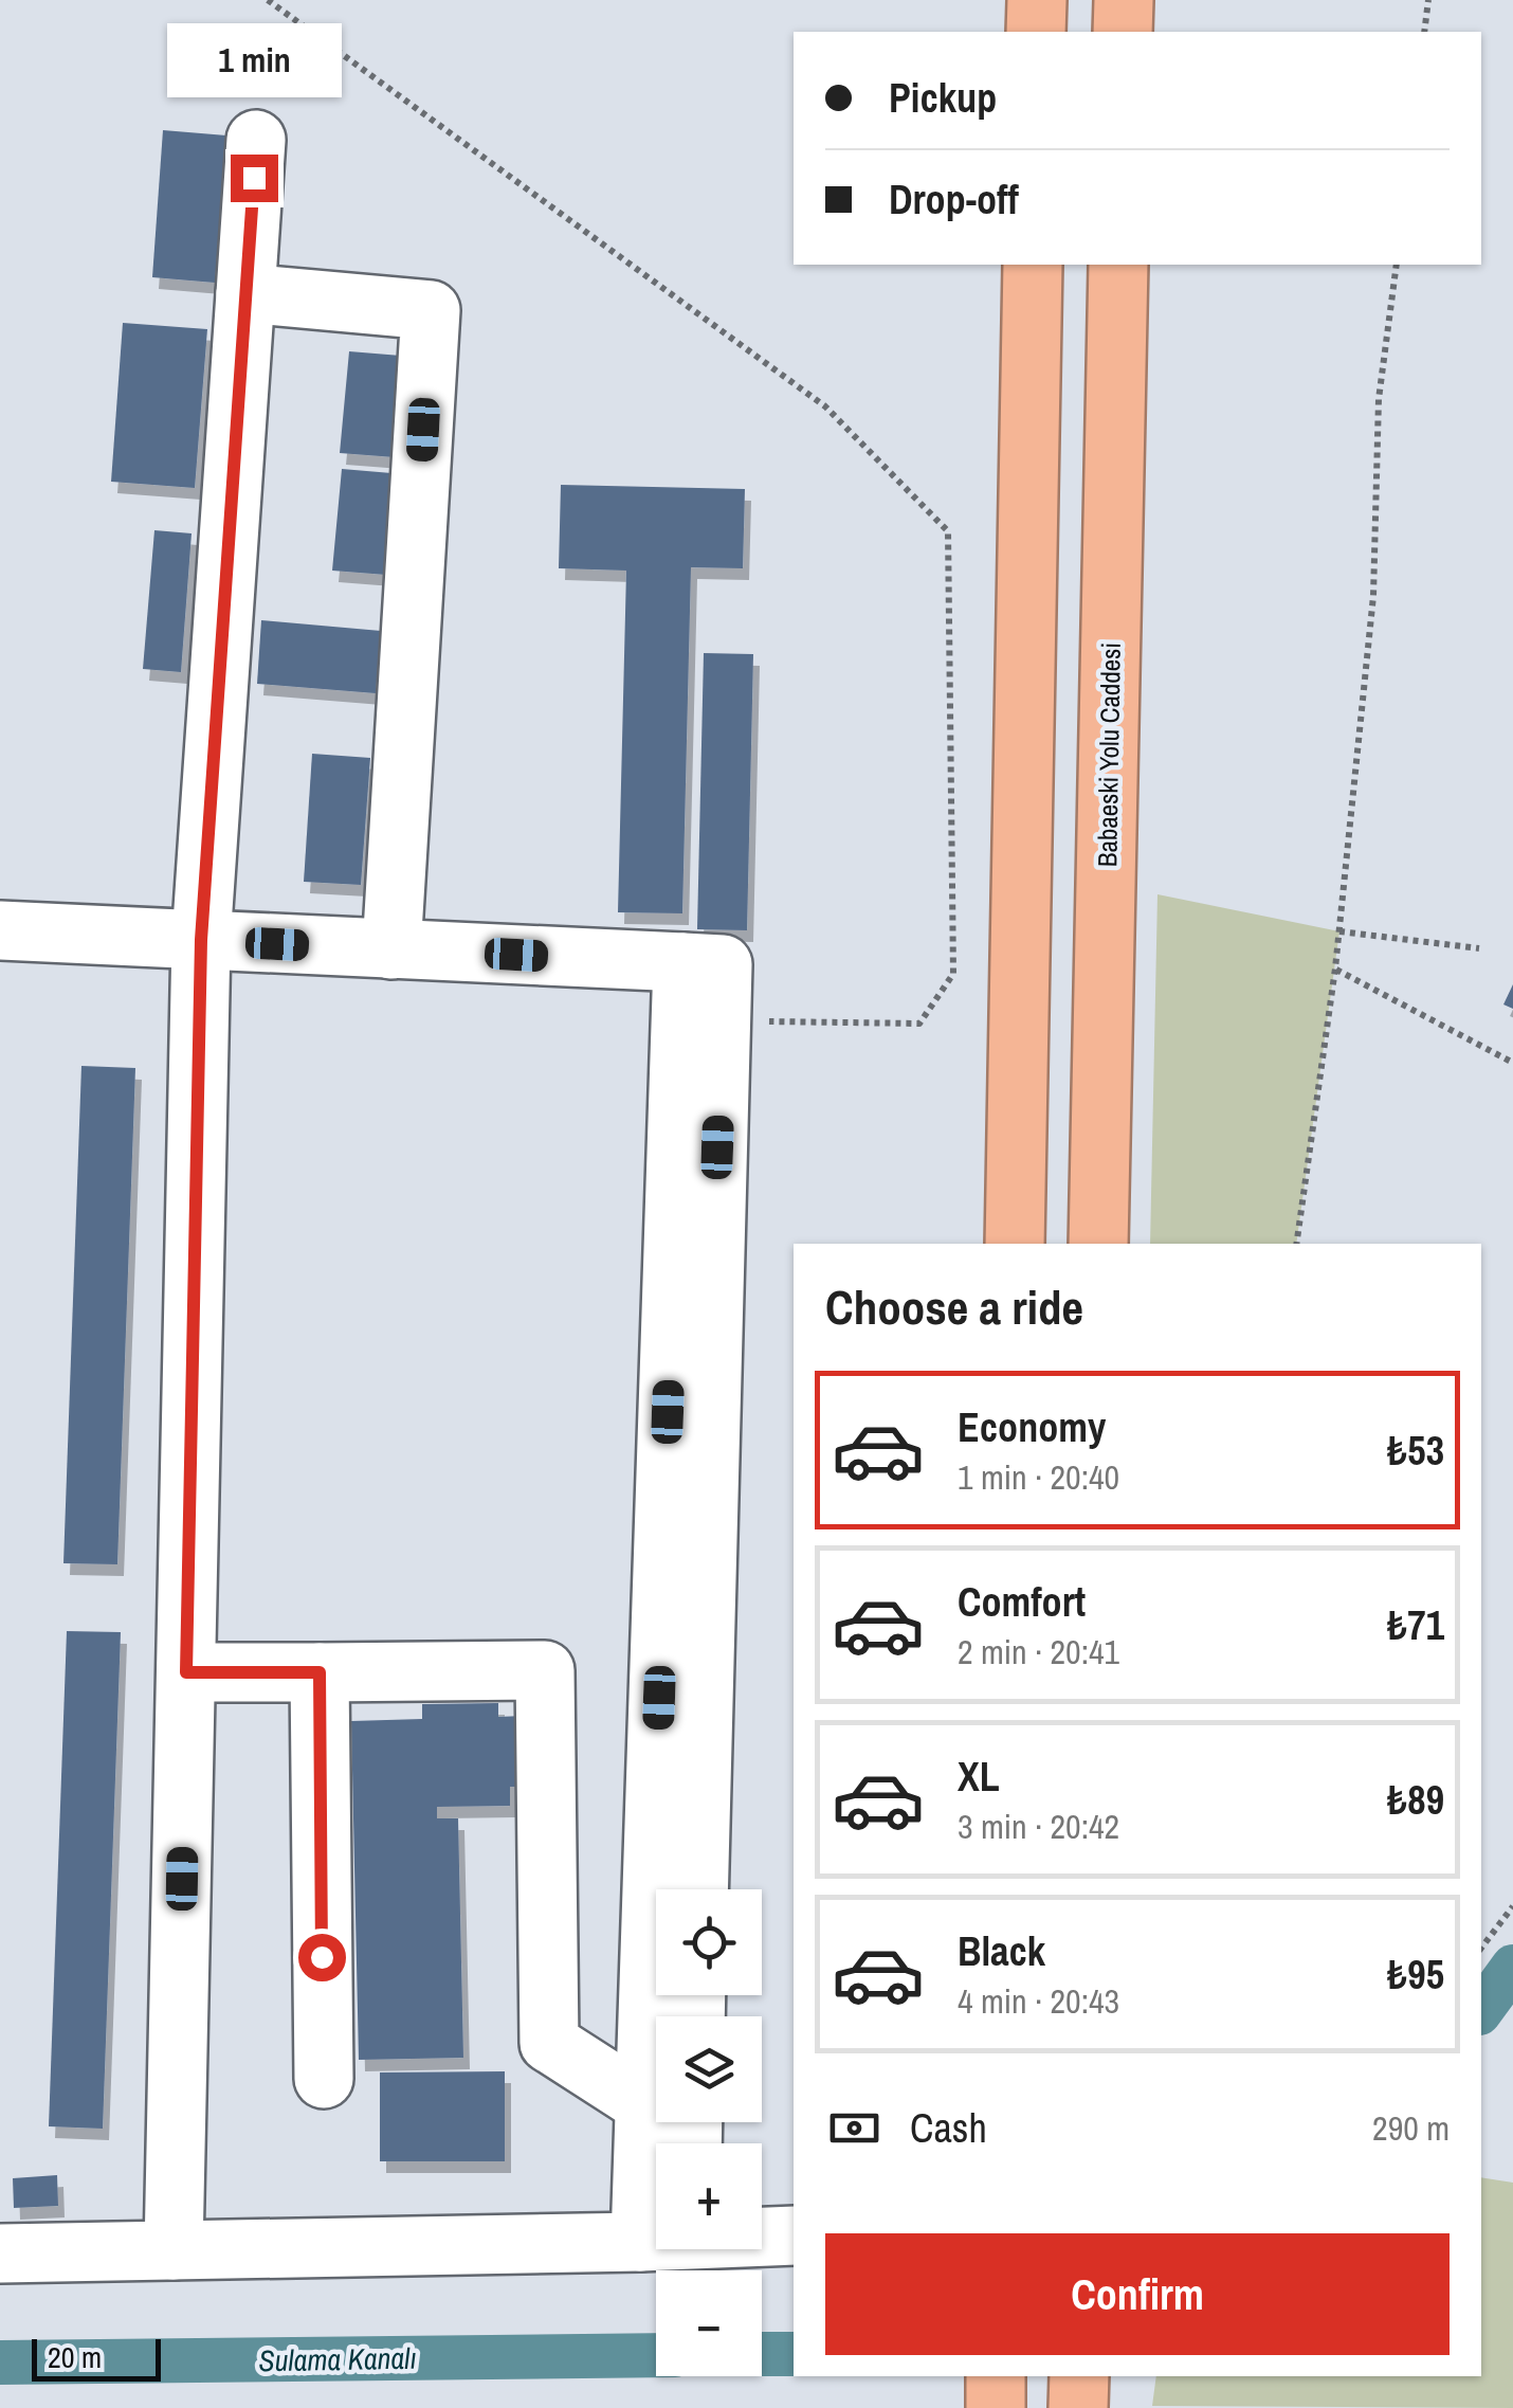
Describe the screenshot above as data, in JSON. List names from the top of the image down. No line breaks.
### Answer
{"streets":{"highway":["Babaeski Yolu Caddesi"]},"water":["Sulama Kanalı"],"scale_bar":"20 m","page":{"bubble":"1 min","banner":["Pickup","Drop-off"],"heading":"Choose a ride","list":[{"name":"Economy","note":"1 min · 20:40","value":"₺53"},{"name":"Comfort","note":"2 min · 20:41","value":"₺71"},{"name":"XL","note":"3 min · 20:42","value":"₺89"},{"name":"Black","note":"4 min · 20:43","value":"₺95"}],"map_buttons":["+","−"],"pay":["Cash","290 m"],"buttons":"Confirm","scale":"20 m"}}
